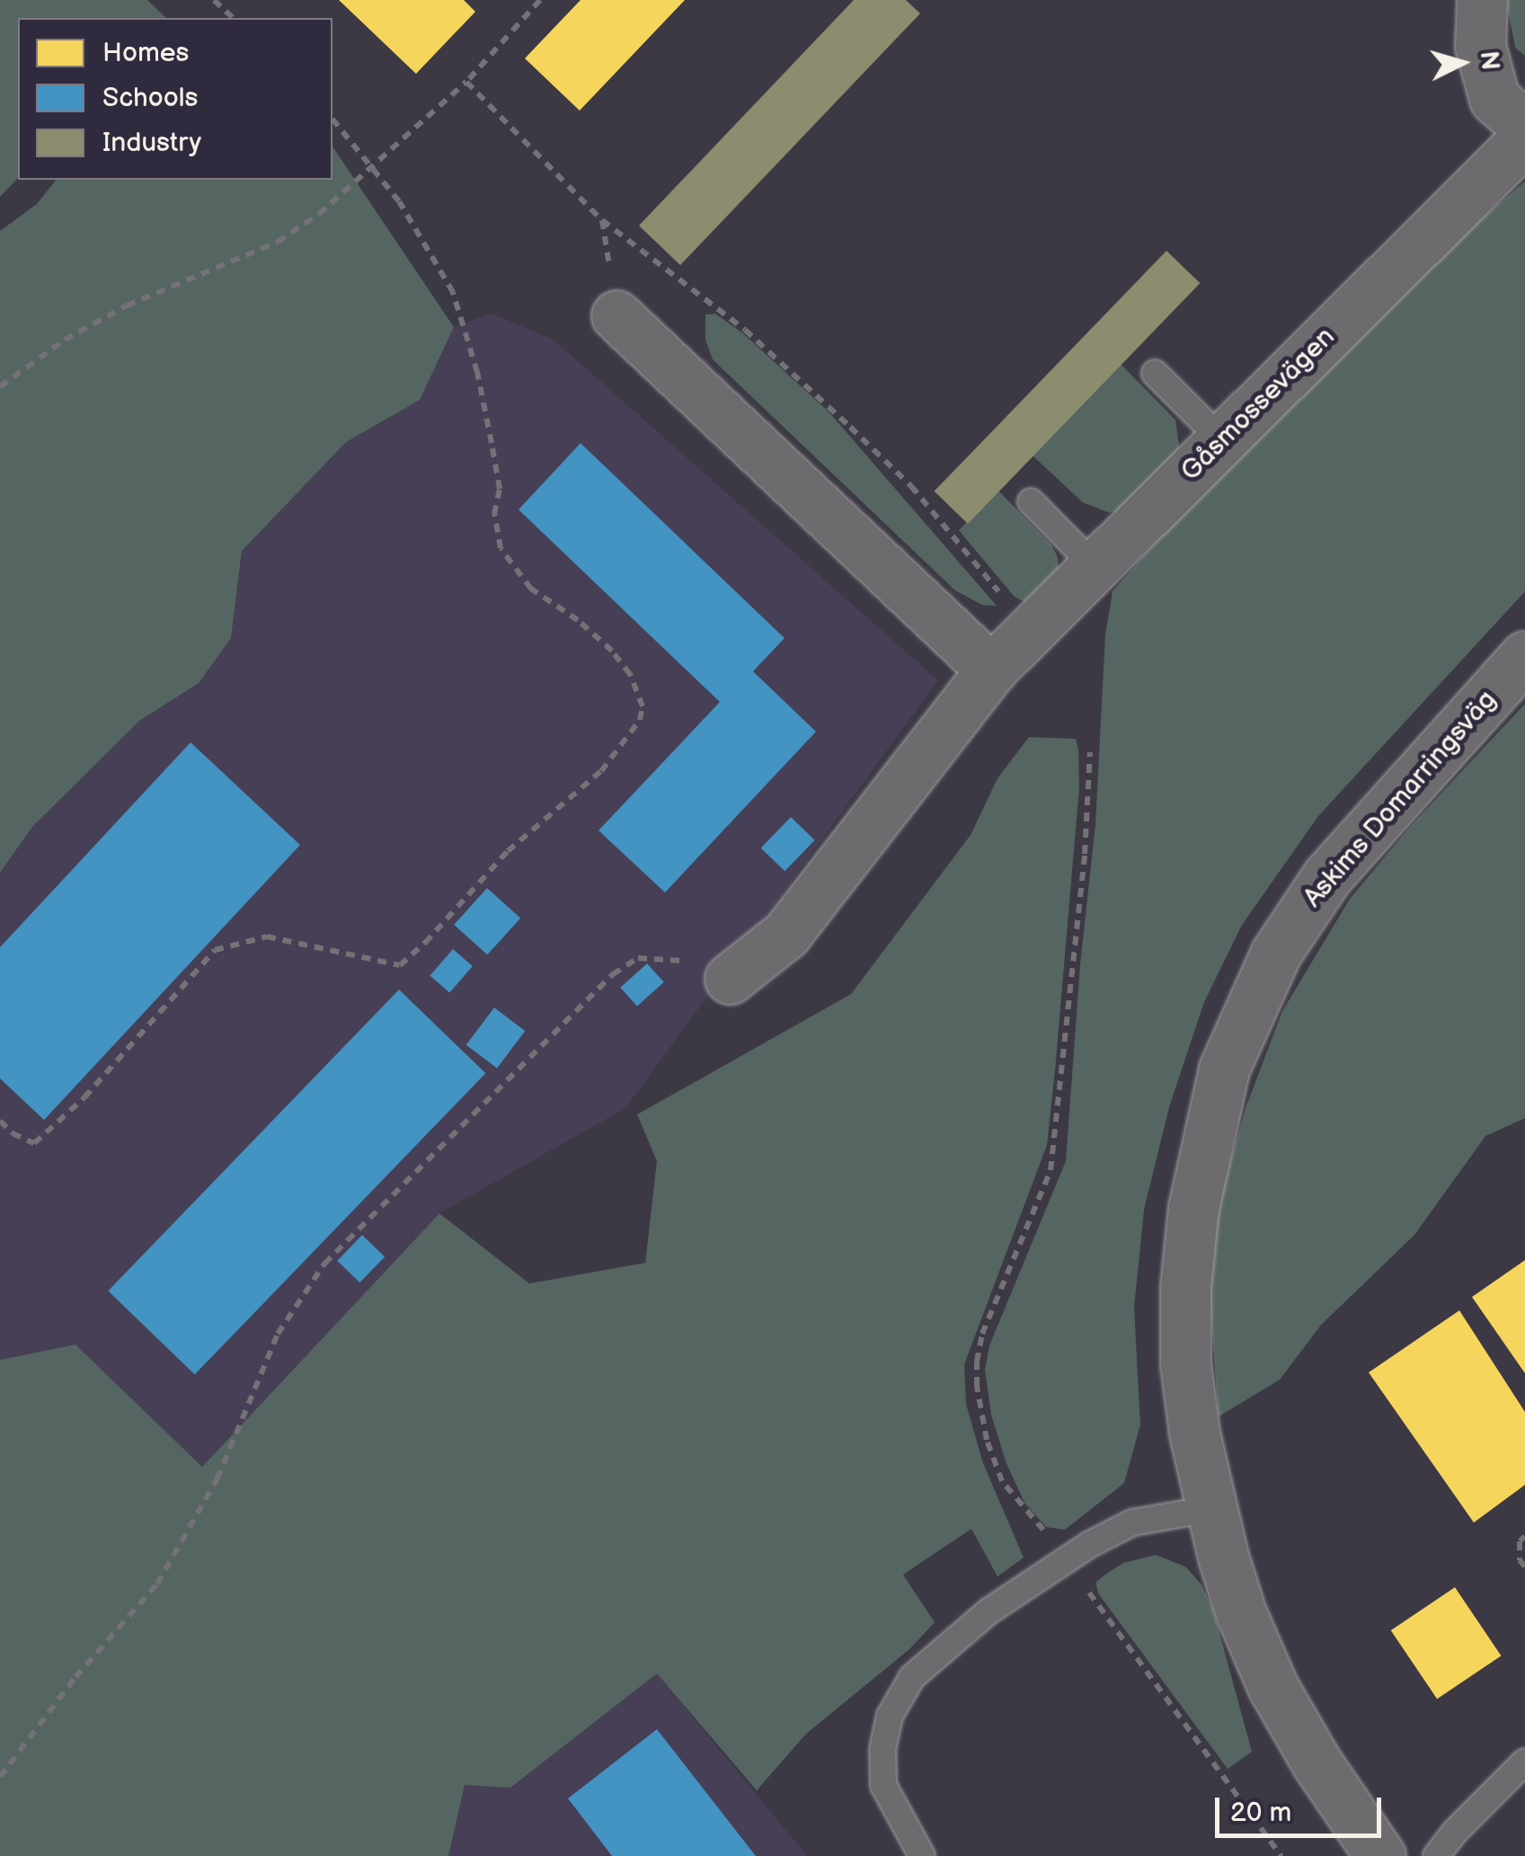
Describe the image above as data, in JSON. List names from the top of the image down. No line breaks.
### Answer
{"streets":{"street":["Gåsmossevägen","Askims Domarringsväg"]},"legend":["Homes","Schools","Industry"],"scale_bar":"20 m","north":"right"}
